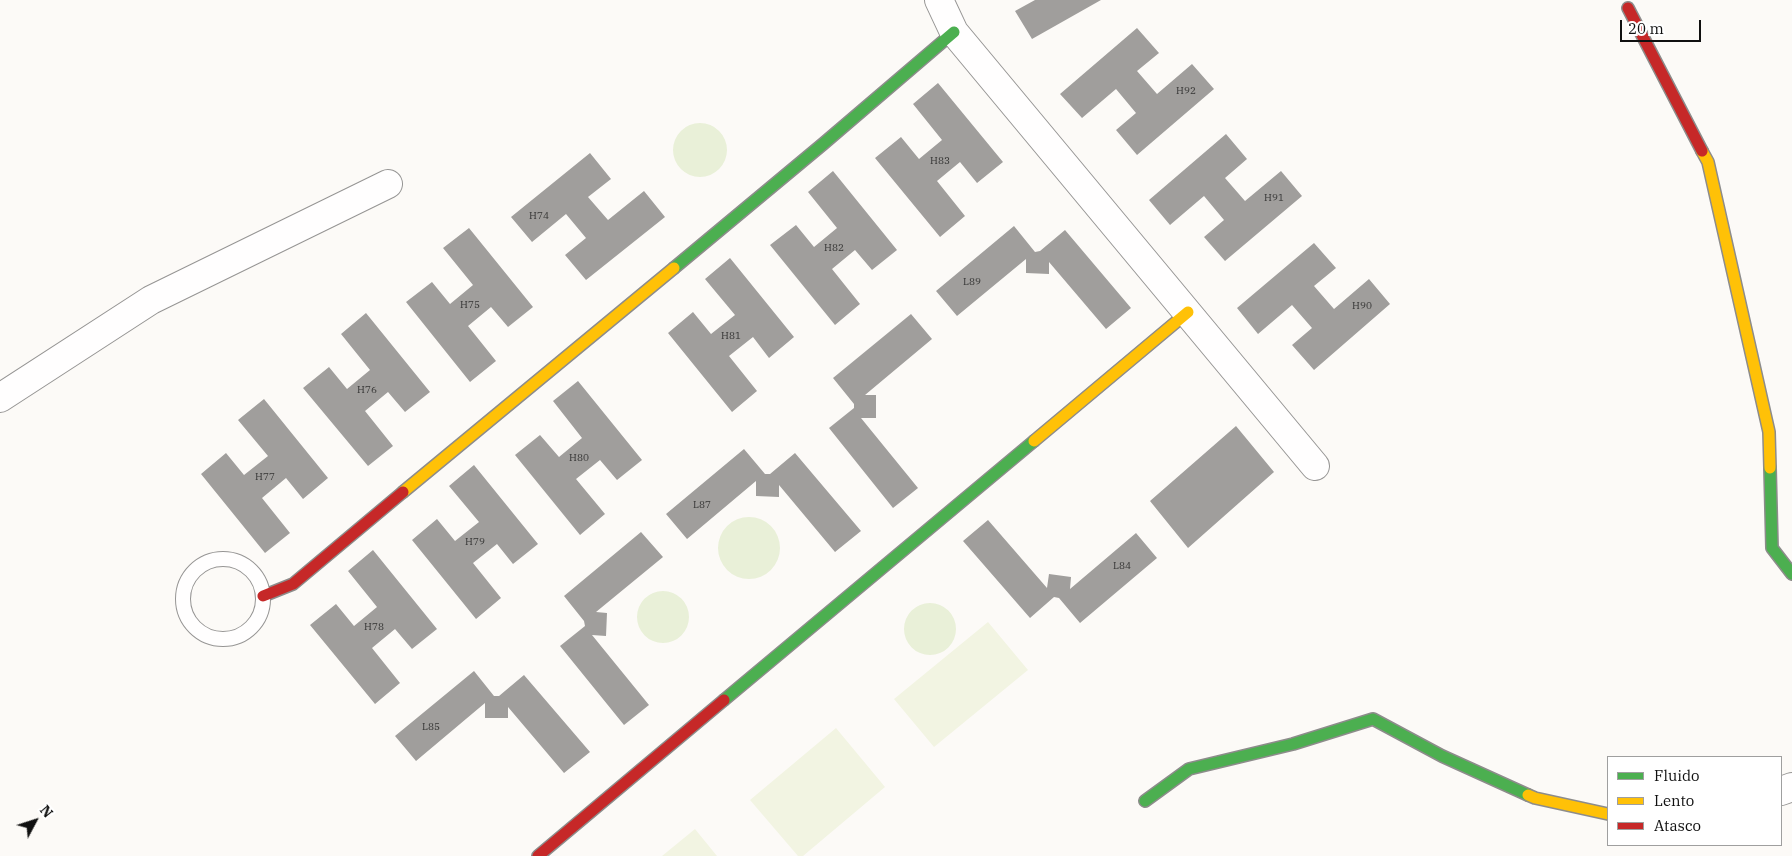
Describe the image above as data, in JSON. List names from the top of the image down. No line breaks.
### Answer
{"house_numbers":["H92","H83","H91","H74","H82","L89","H75","H90","H81","H76","H80","H77","L87","H79","L84","H78","L85"],"legend":["Fluido","Lento","Atasco"],"scale_bar":"20 m","north":"top right"}
